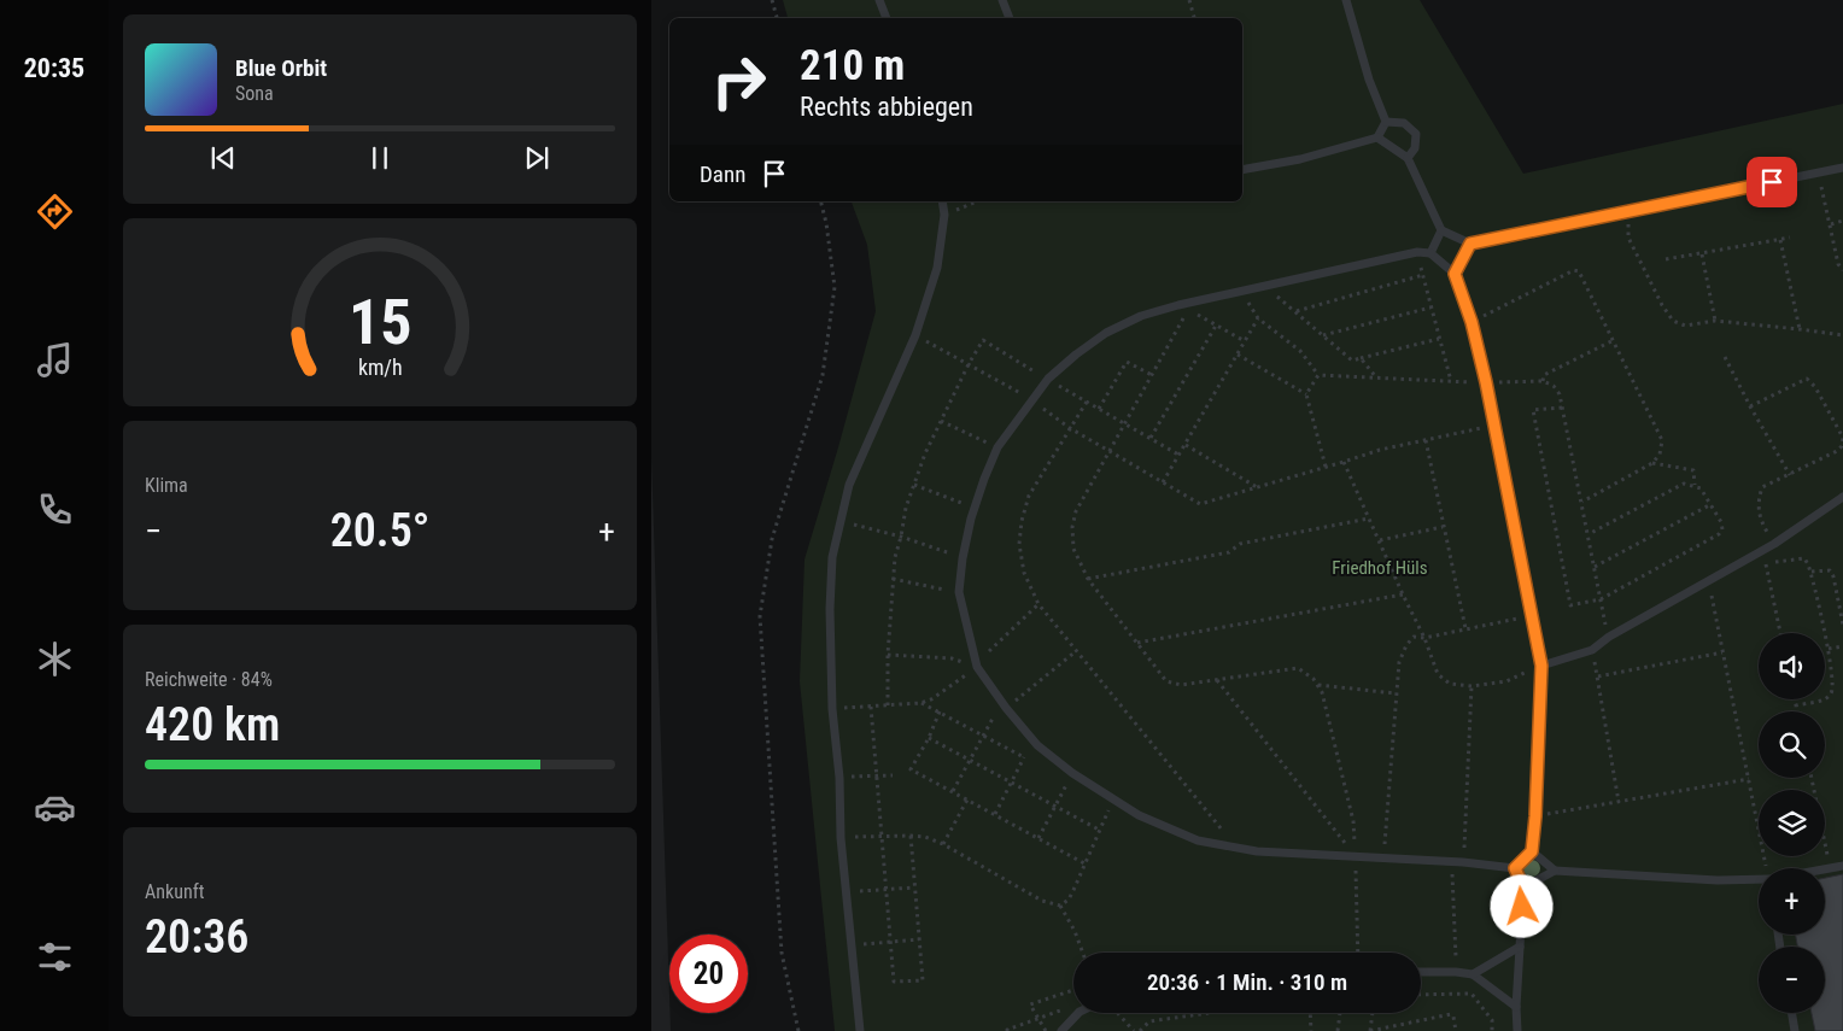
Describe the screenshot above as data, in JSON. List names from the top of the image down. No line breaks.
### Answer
{"parks":["Friedhof Hüls"],"page":{"tabs":"20:35","turn":["210 m","Rechts abbiegen"],"song":["Blue Orbit","Sona"],"then":"Dann","tile":["Klima",["Reichweite · 84%","420 km"],["Ankunft","20:36"]],"heat":["−","20.5°","+"],"map_buttons":["+","−"],"limit":"20","trip":"20:36 · 1 Min. · 310 m","gauge":["15","km/h"]}}
